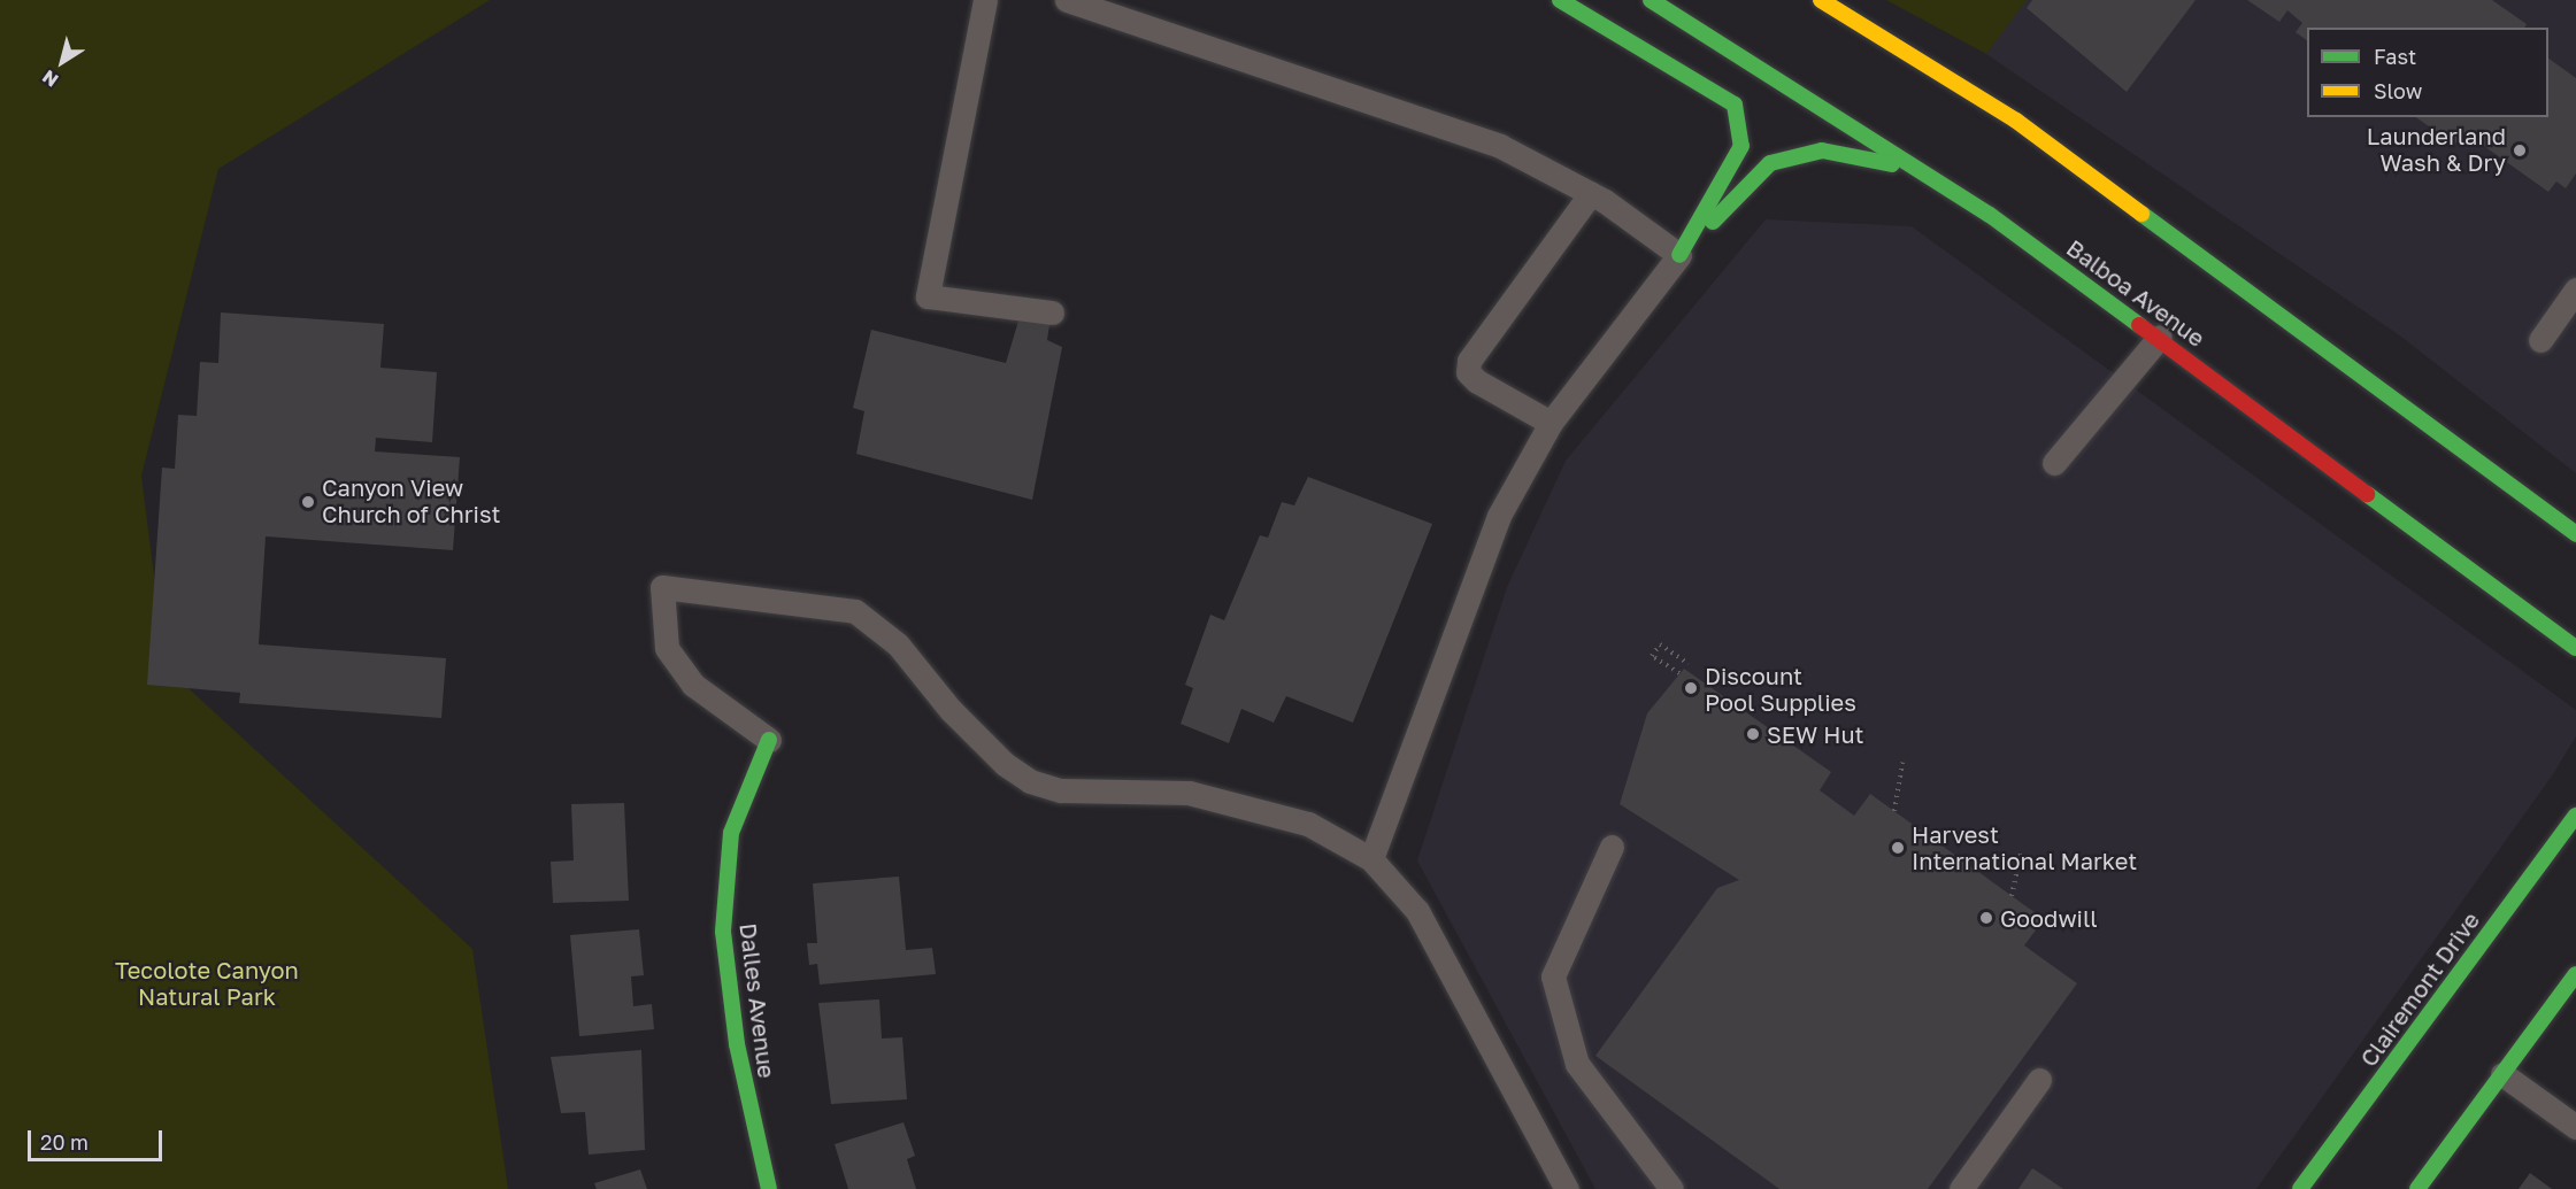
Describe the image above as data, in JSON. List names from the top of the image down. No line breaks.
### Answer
{"streets":{"main road":["Balboa Avenue","Clairemont Drive","Dalles Avenue"]},"parks":["Tecolote Canyon Natural Park"],"places":["Launderland Wash & Dry","Canyon View Church of Christ","Discount Pool Supplies","SEW Hut","Harvest International Market","Goodwill"],"legend":["Fast","Slow"],"scale_bar":"20 m","north":"bottom left"}
